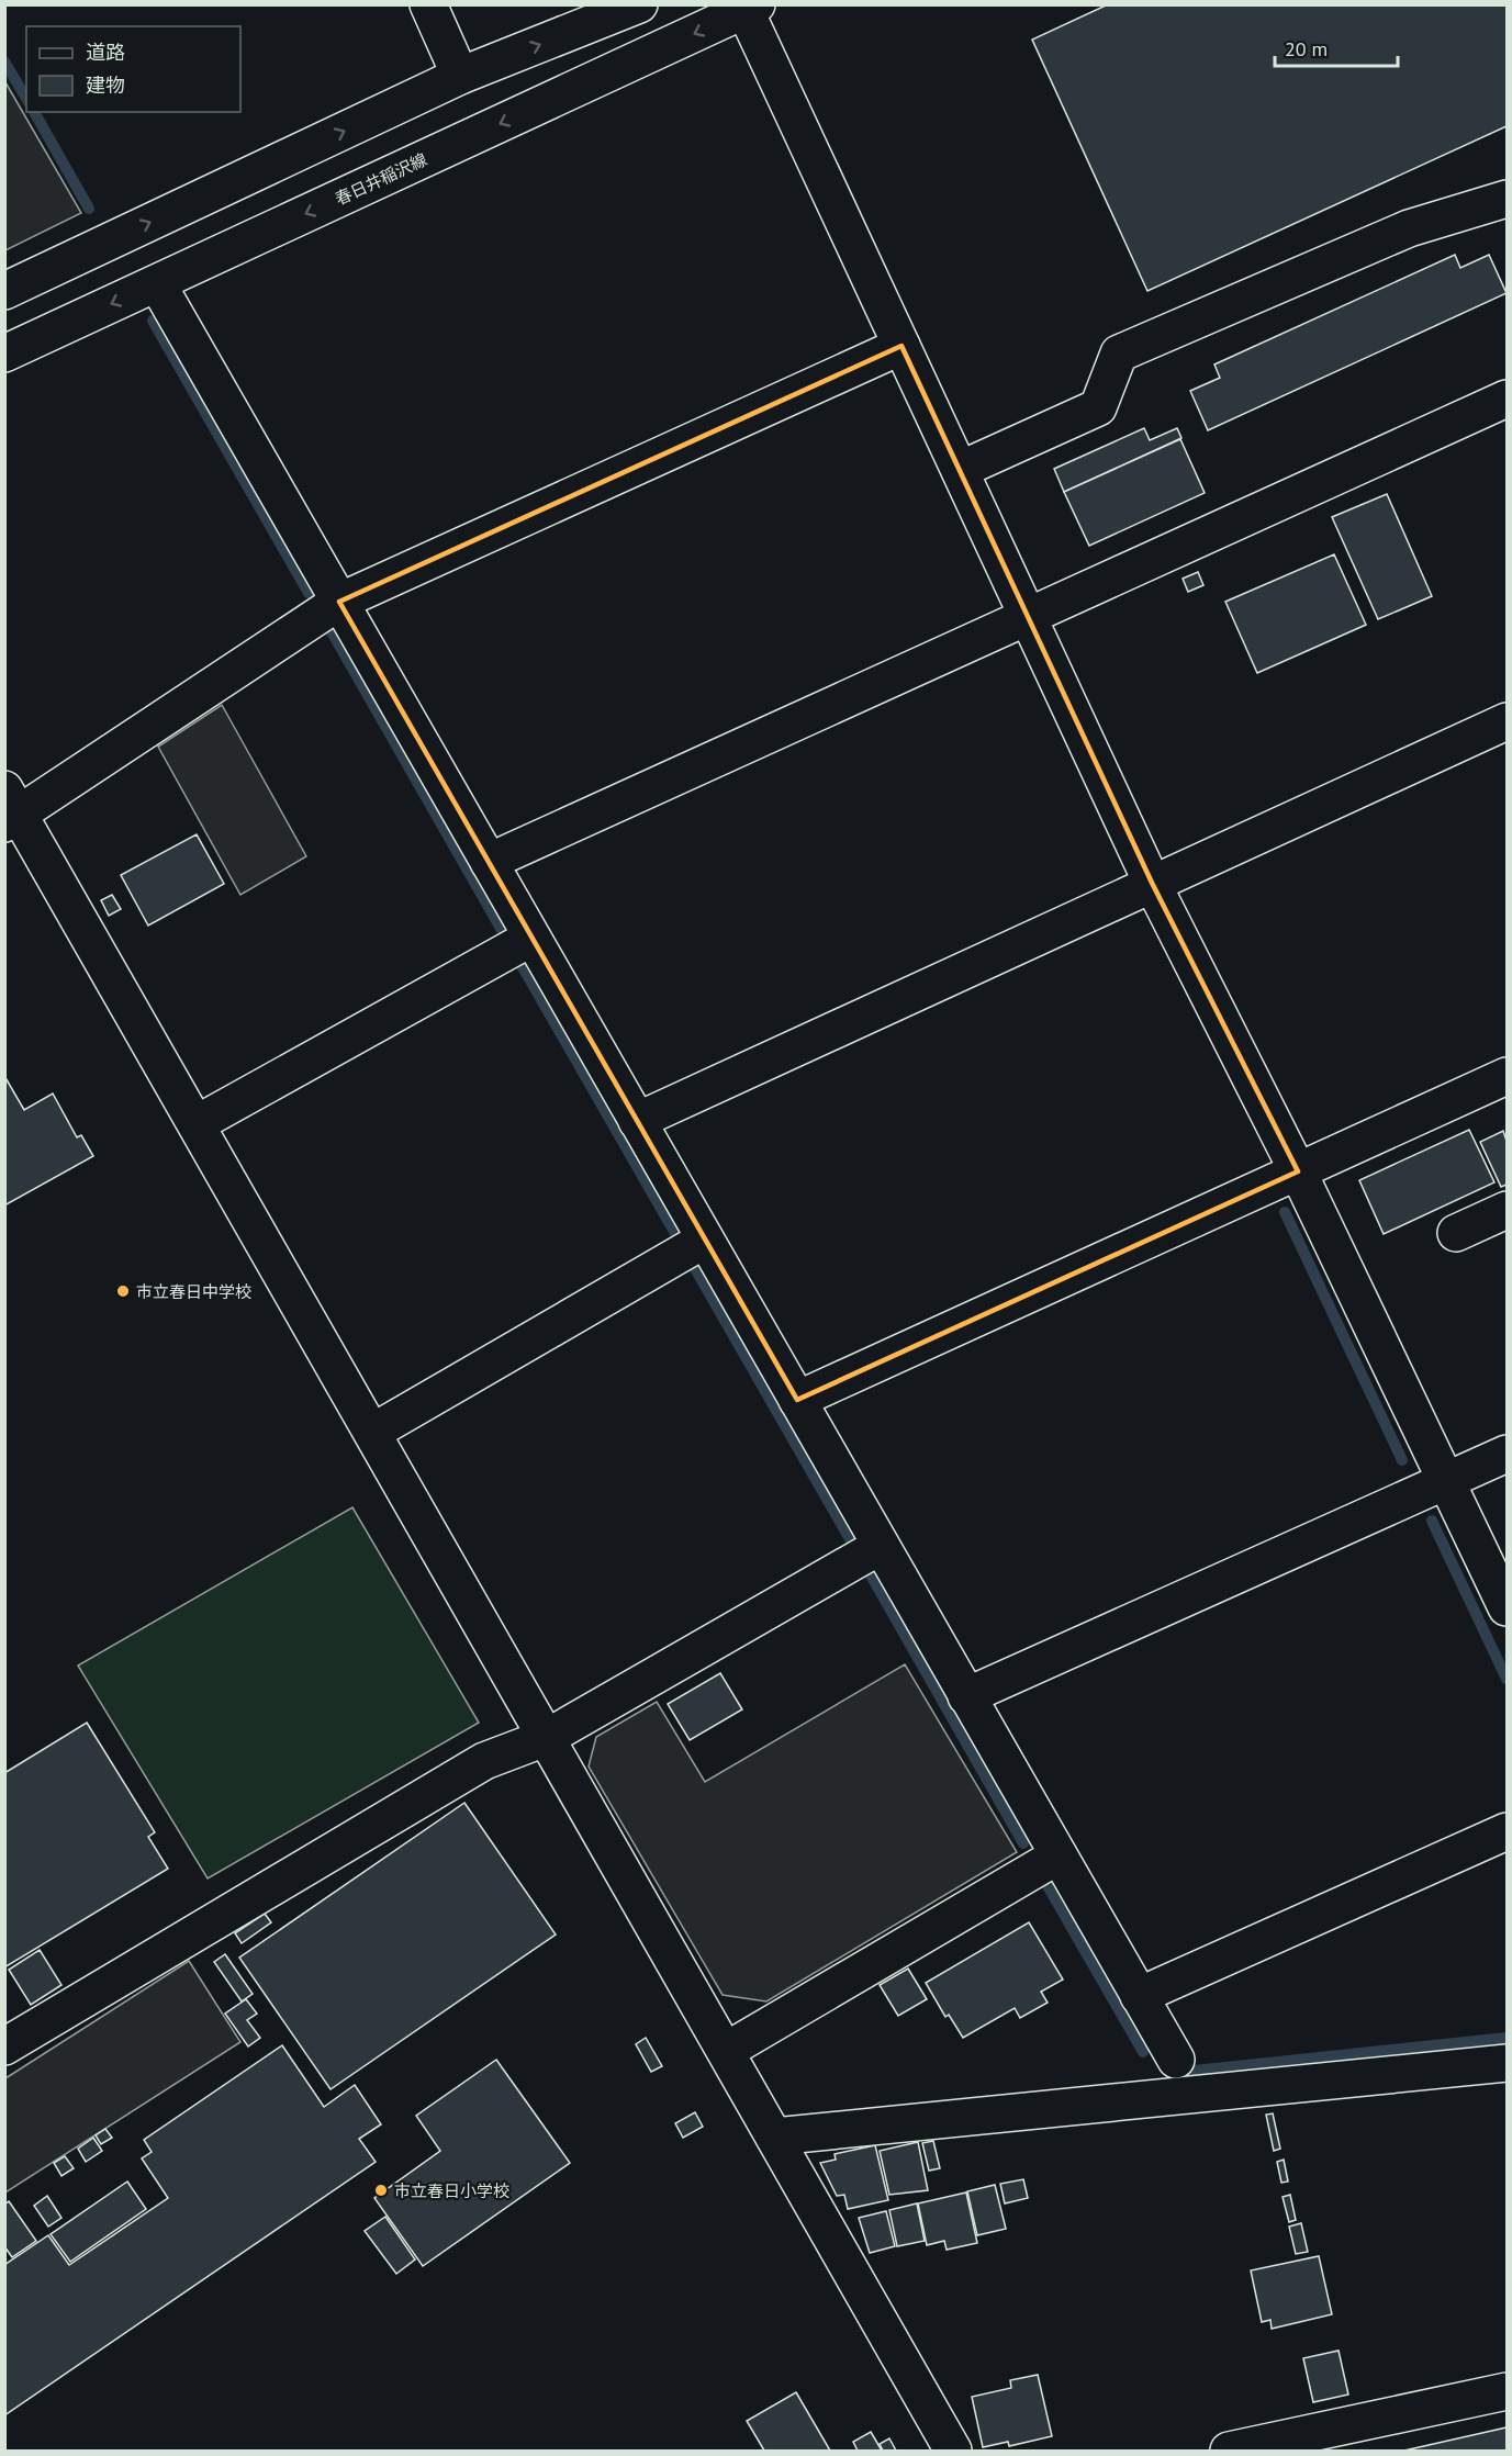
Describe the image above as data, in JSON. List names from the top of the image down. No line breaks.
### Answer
{"streets":{"street":["春日井稲沢線"]},"places":["市立春日中学校","市立春日小学校"],"legend":["道路","建物"],"scale_bar":"20 m"}
